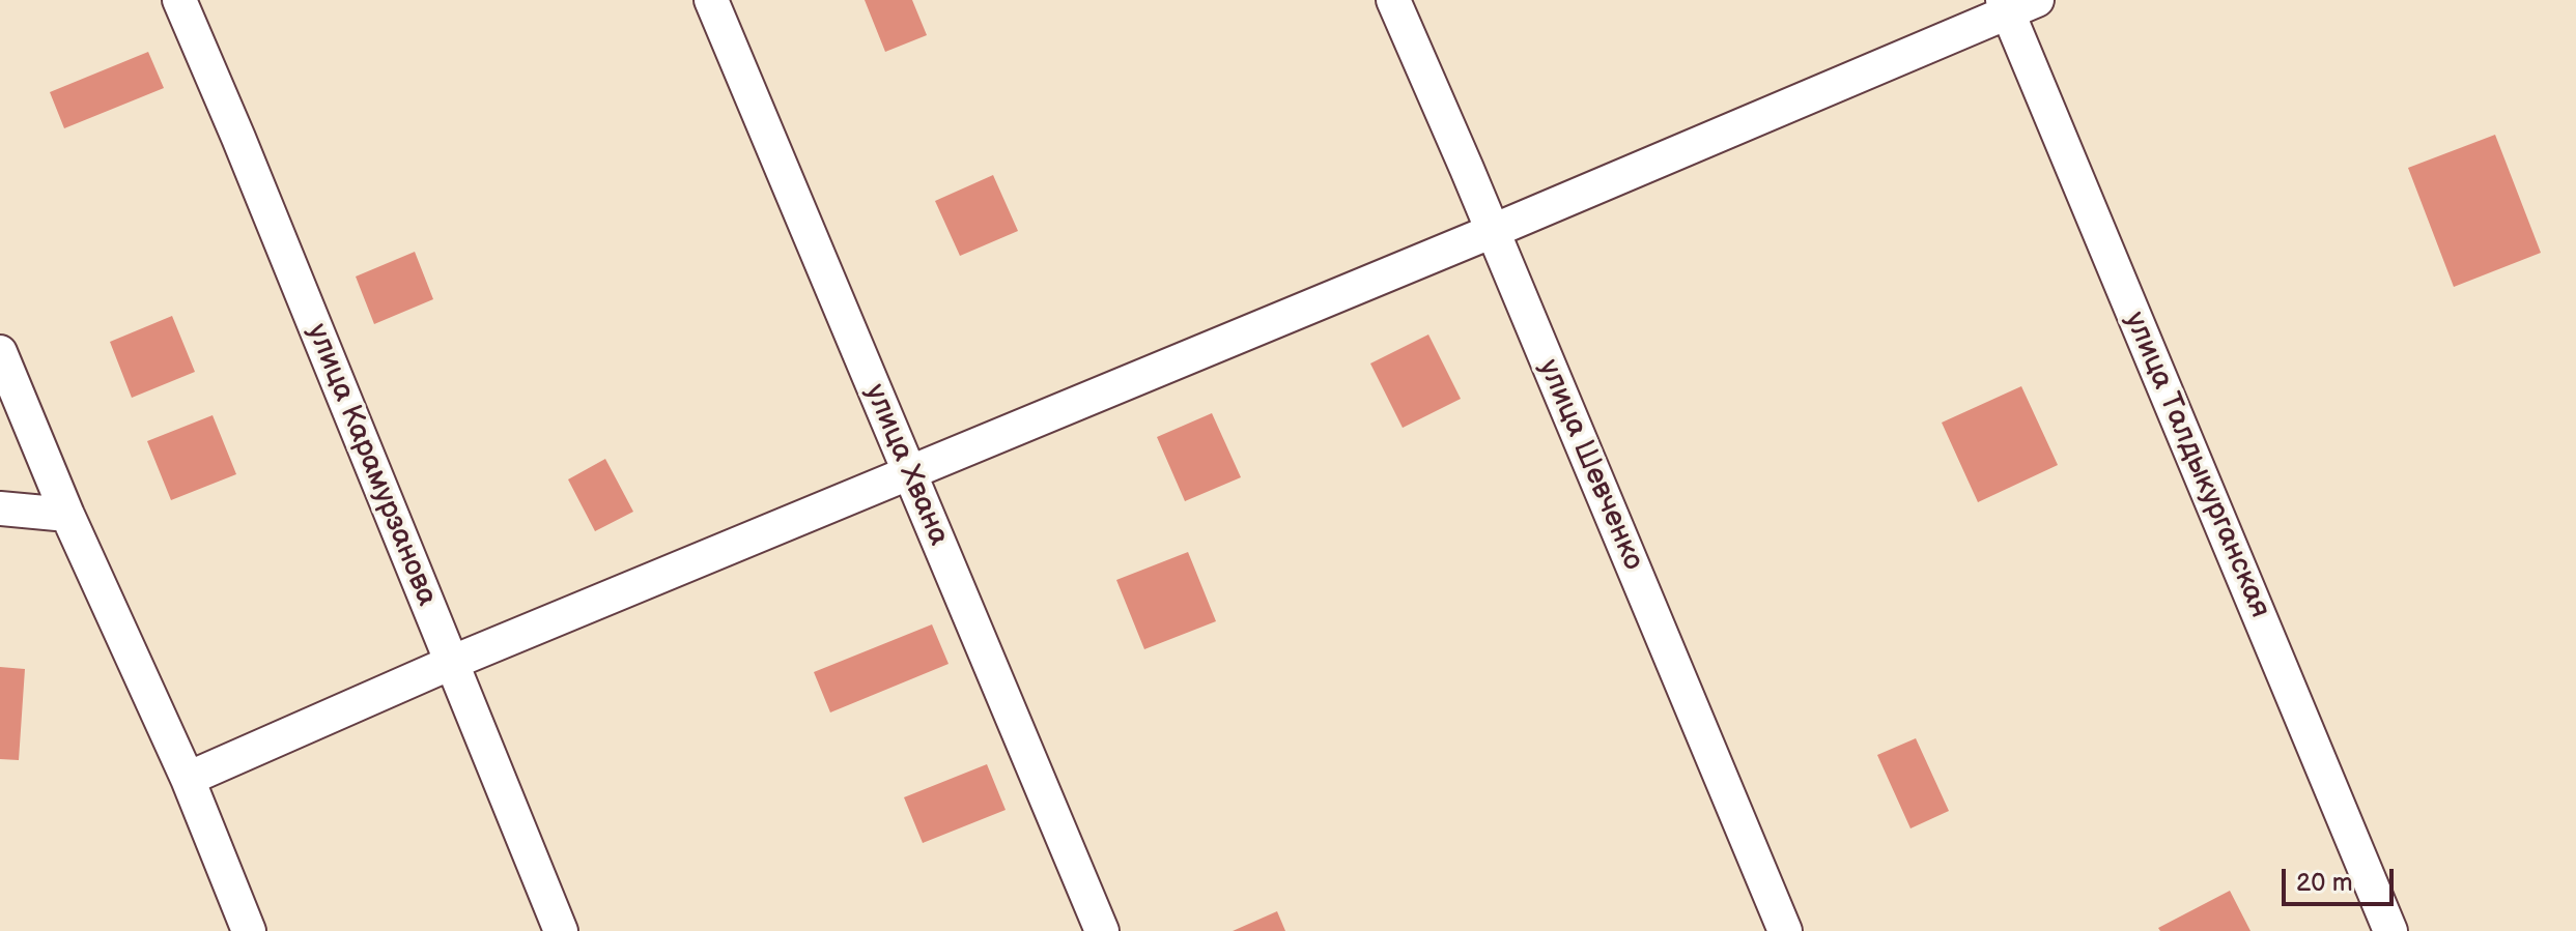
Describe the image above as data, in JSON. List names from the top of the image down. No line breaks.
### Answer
{"streets":{"street":["улица Карамурзанова","улица Хвана","улица Шевченко","улица Талдыкурганская"]},"scale_bar":"20 m"}
